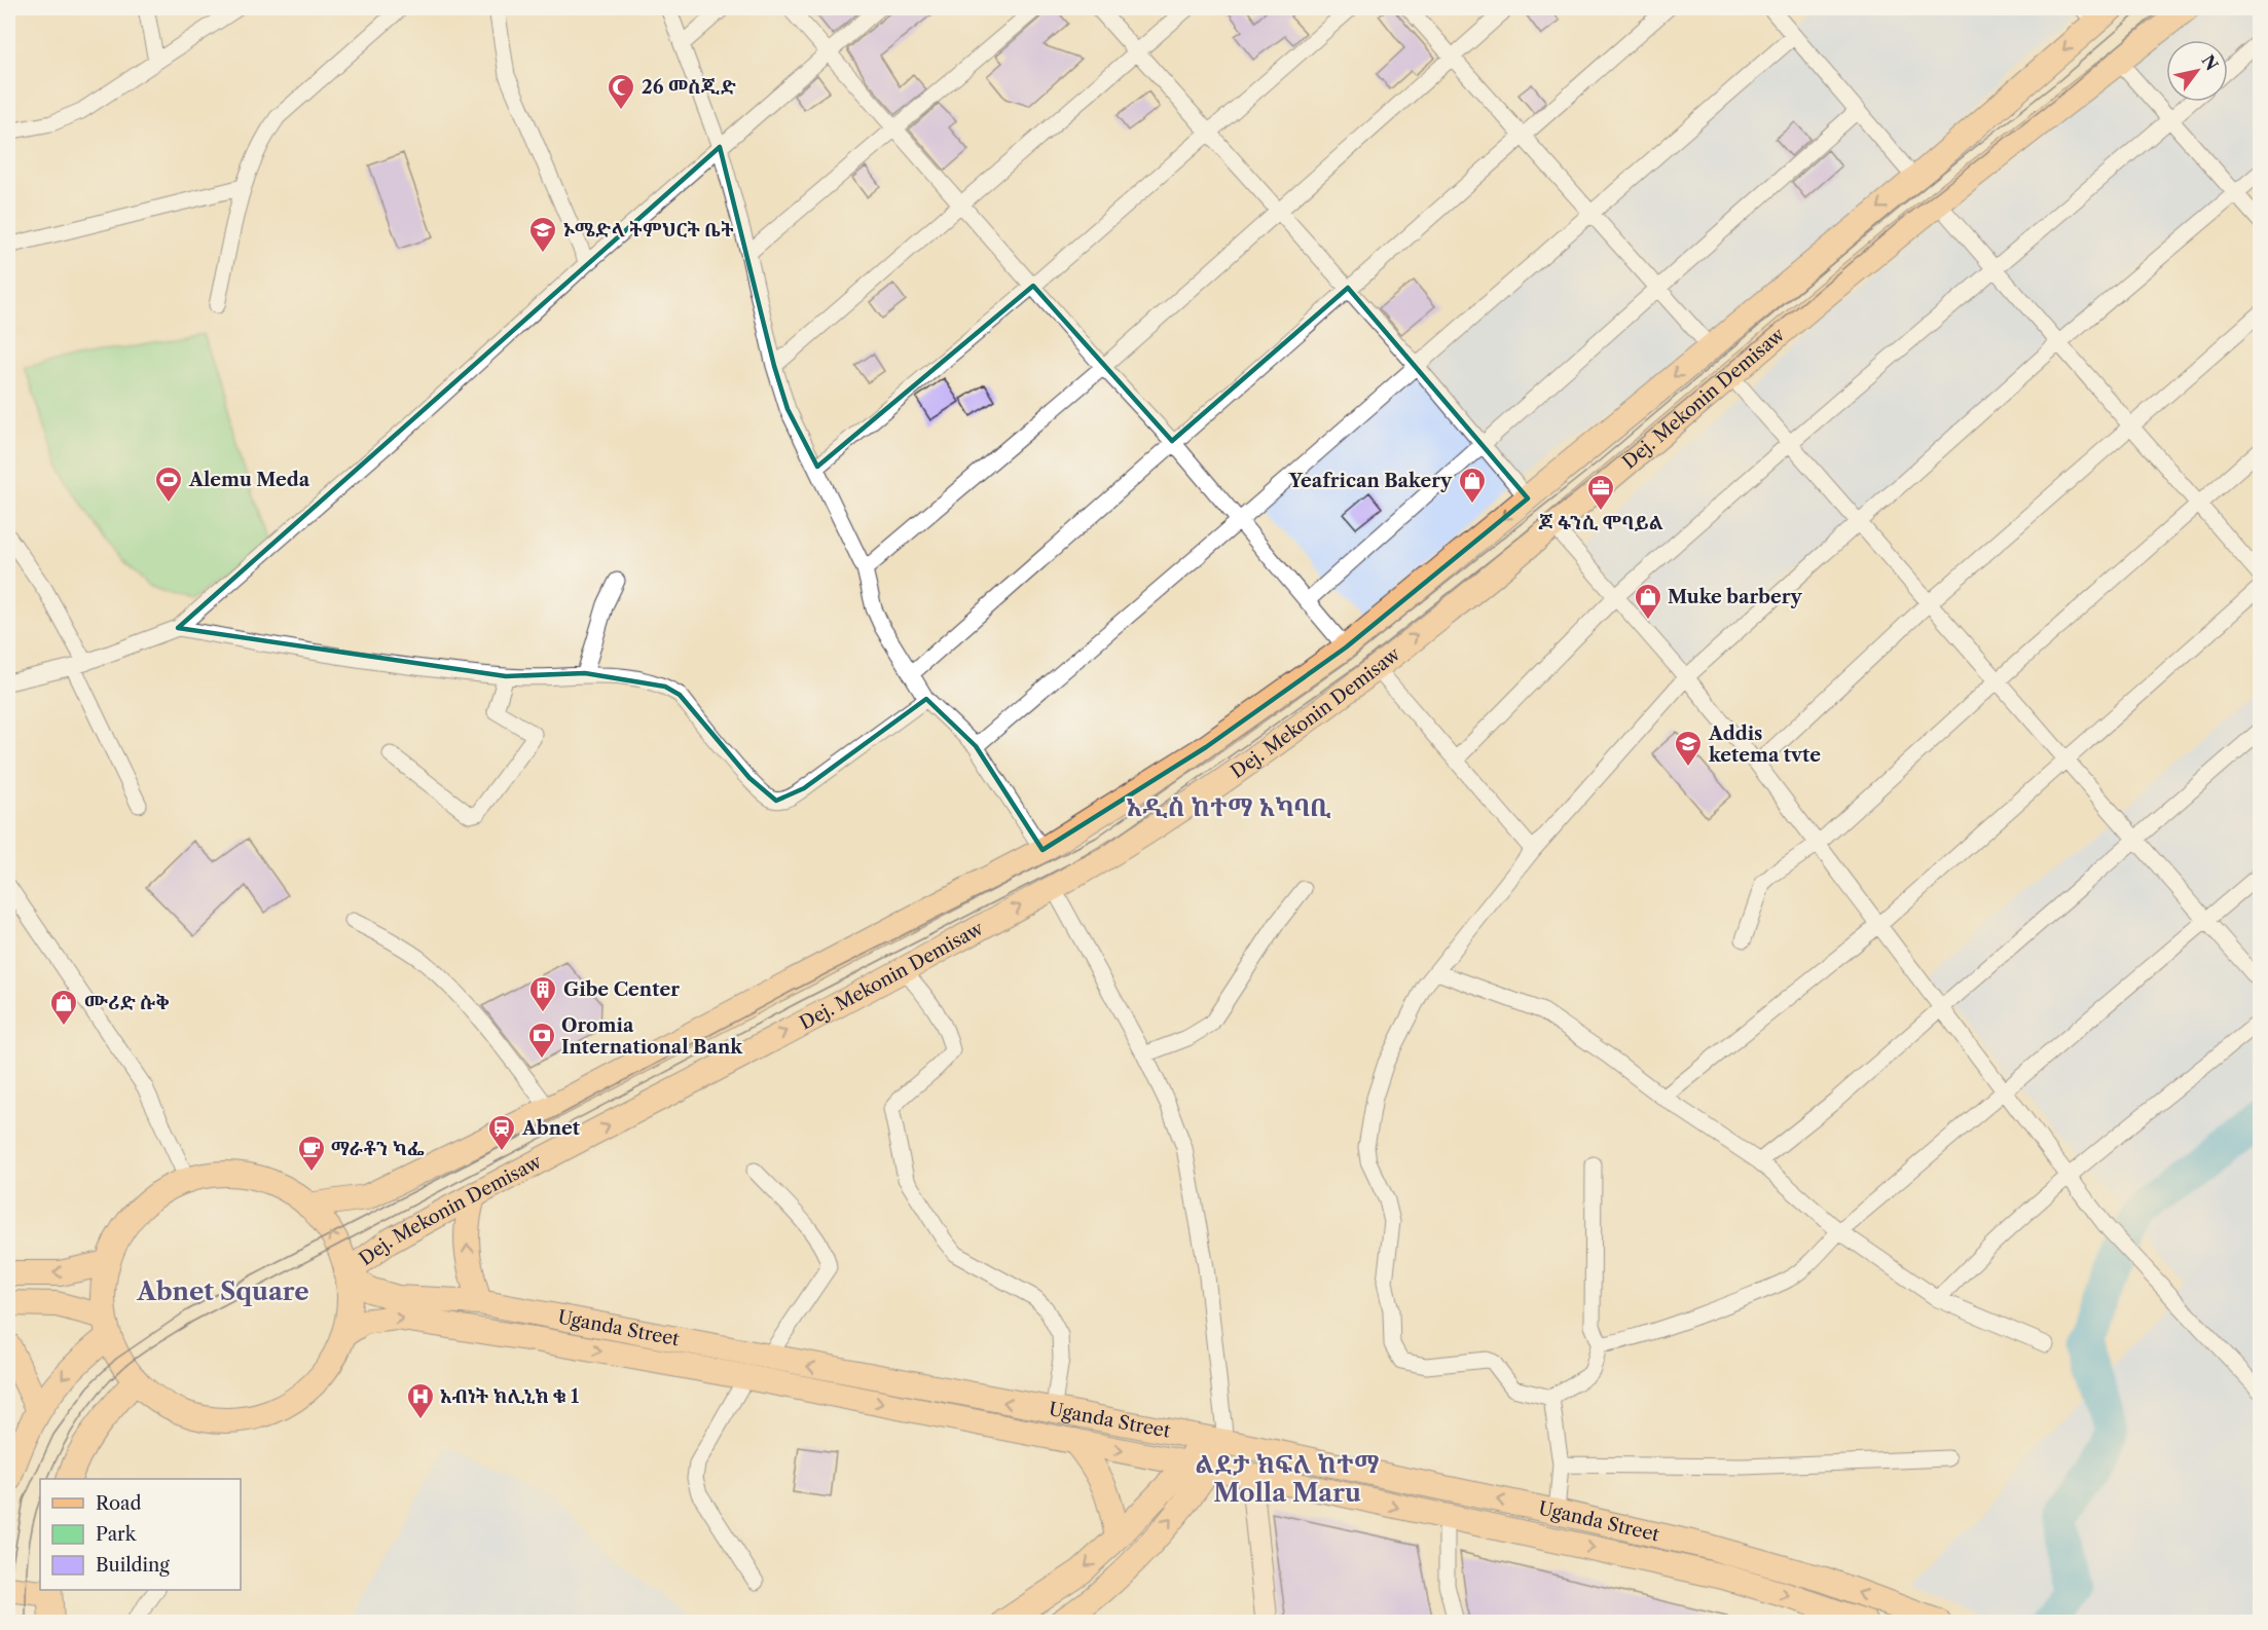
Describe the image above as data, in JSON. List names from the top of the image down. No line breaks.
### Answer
{"streets":{"main road":["Dej. Mekonin Demisaw","Uganda Street"]},"crossings":[["Dej. Mekonin Demisaw","Uganda Street"]],"districts":["አዲስ ከተማ አካባቢ","Abnet Square","ልደታ ክፍለ ከተማ Molla Maru"],"places":{"mosque":["26 መስጂድ"],"school or university":["ኦሜድላ ትምህርት ቤት","Addis ketema tvte"],"sports":["Alemu Meda"],"shop":["Yeafrican Bakery","Muke barbery","ሙሪድ ሱቅ"],"office":["ጆ ፋንሲ ሞባይል"],"building":["Gibe Center"],"bank":["Oromia International Bank"],"station":["Abnet"],"cafe":["ማራቶን ካፌ"],"hospital":["አብነት ክሊኒክ ቁ 1"]},"legend":["Road","Park","Building"],"north":"top right"}
